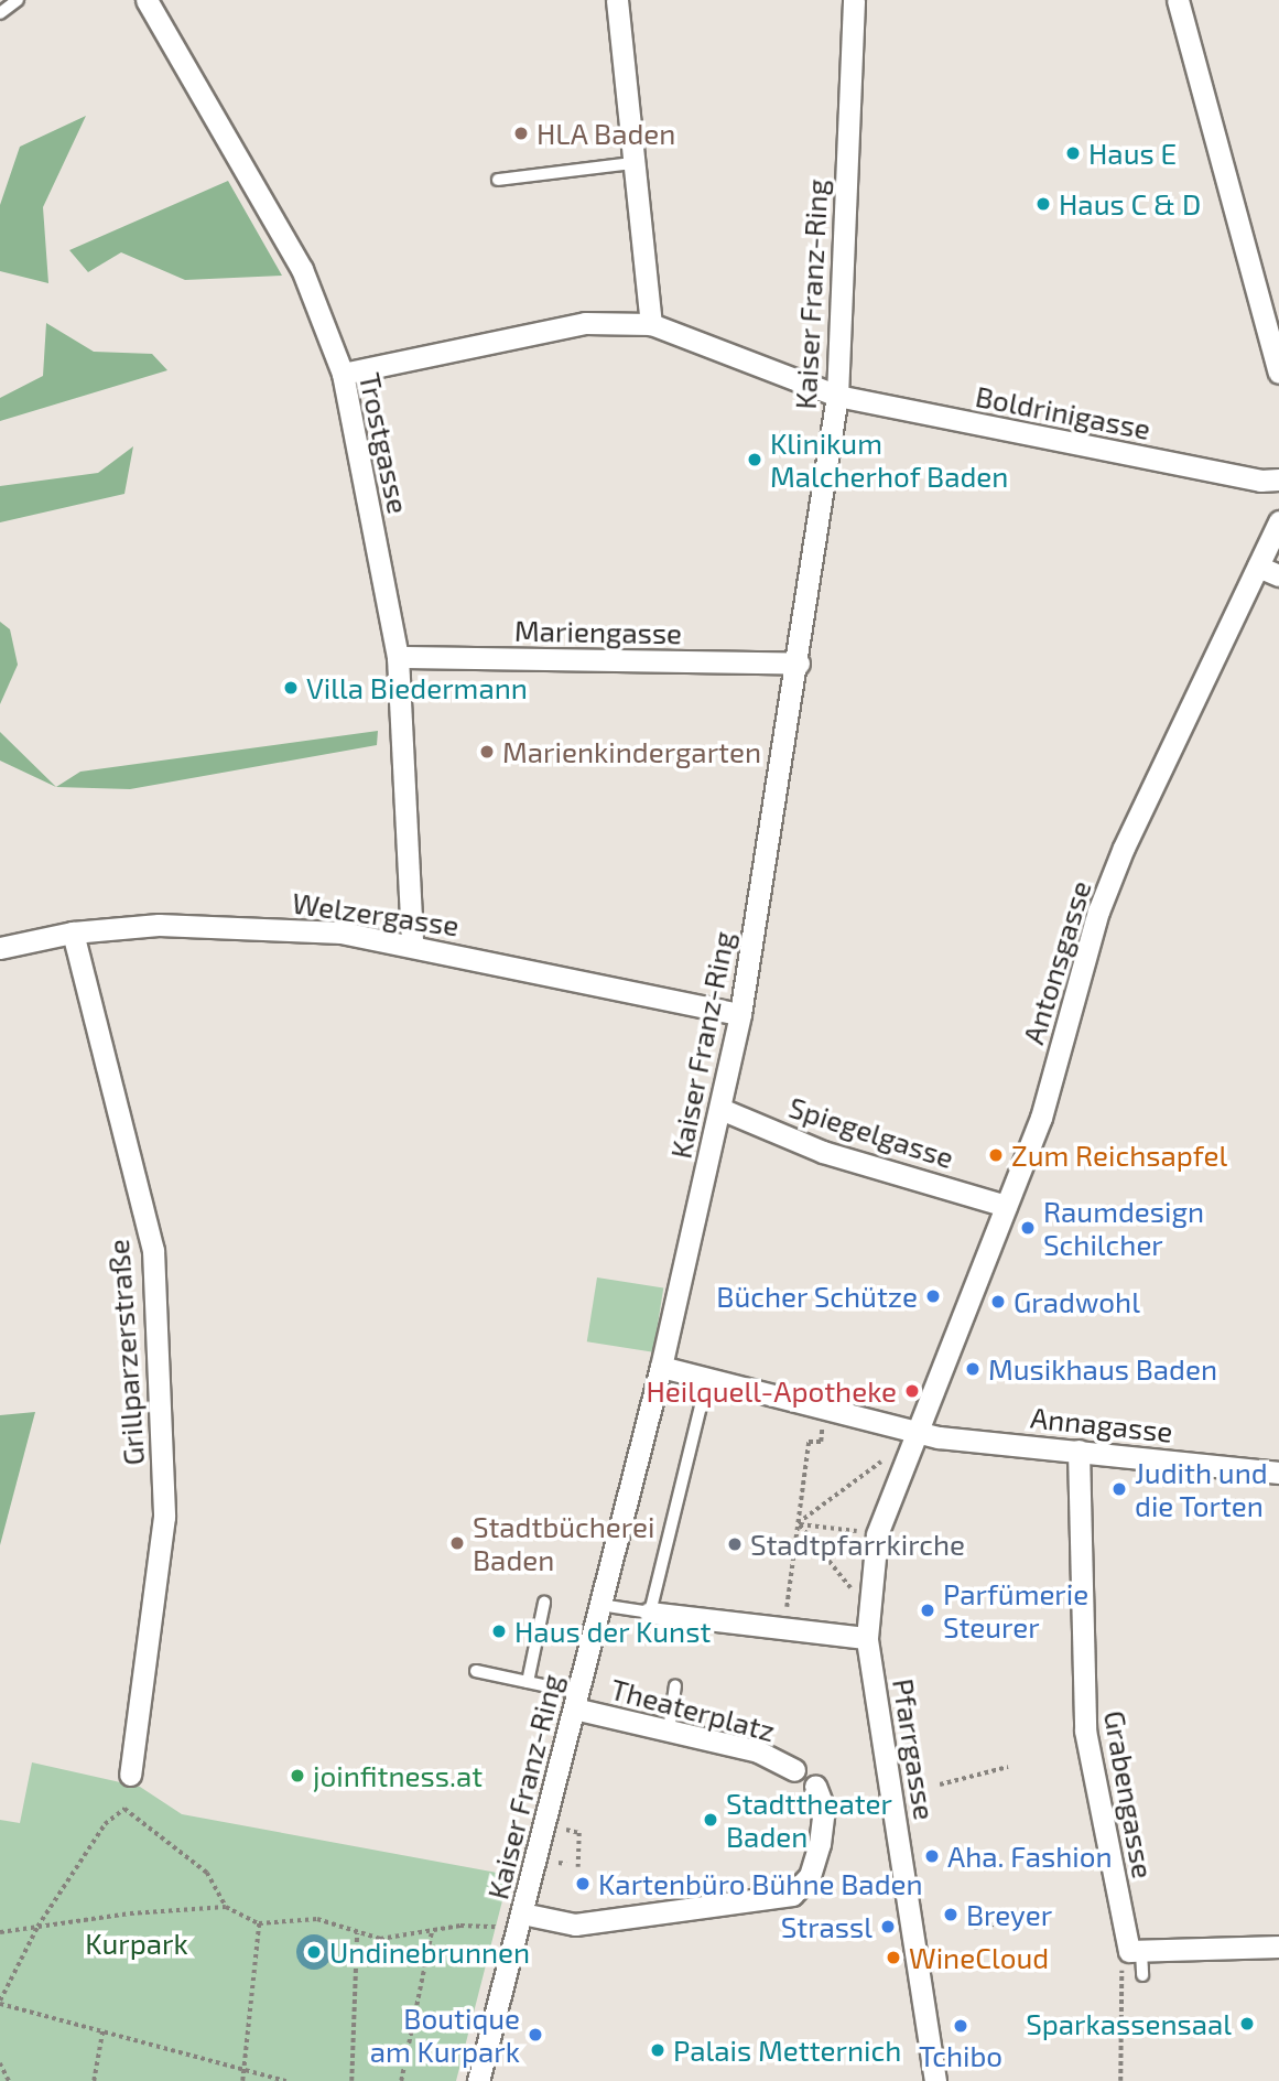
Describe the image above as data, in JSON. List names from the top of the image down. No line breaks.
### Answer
{"streets":{"street":["Kaiser Franz-Ring","Boldrinigasse","Trostgasse","Mariengasse","Welzergasse","Antonsgasse","Spiegelgasse","Grillparzerstraße","Annagasse","Theaterplatz","Pfarrgasse","Grabengasse"]},"crossings":[["Kaiser Franz-Ring","Boldrinigasse"],["Kaiser Franz-Ring","Mariengasse"],["Kaiser Franz-Ring","Welzergasse"],["Kaiser Franz-Ring","Spiegelgasse"],["Kaiser Franz-Ring","Annagasse"],["Kaiser Franz-Ring","Theaterplatz"],["Trostgasse","Mariengasse"],["Trostgasse","Welzergasse"],["Welzergasse","Grillparzerstraße"],["Antonsgasse","Spiegelgasse"],["Antonsgasse","Annagasse"],["Antonsgasse","Pfarrgasse"],["Annagasse","Pfarrgasse"],["Annagasse","Grabengasse"]],"parks":["Kurpark"],"places":["HLA Baden","Haus E","Haus C & D","Klinikum Malcherhof Baden","Villa Biedermann","Marienkindergarten","Zum Reichsapfel","Raumdesign Schilcher","Bücher Schütze","Gradwohl","Musikhaus Baden","Heilquell-Apotheke","Judith und die Torten","Stadtbücherei Baden","Stadtpfarrkirche","Parfümerie Steurer","Haus der Kunst","joinfitness.at","Stadttheater Baden","Aha. Fashion","Kartenbüro Bühne Baden","Breyer","Strassl","Undinebrunnen","WineCloud","Sparkassensaal","Tchibo","Boutique am Kurpark","Palais Metternich"]}
